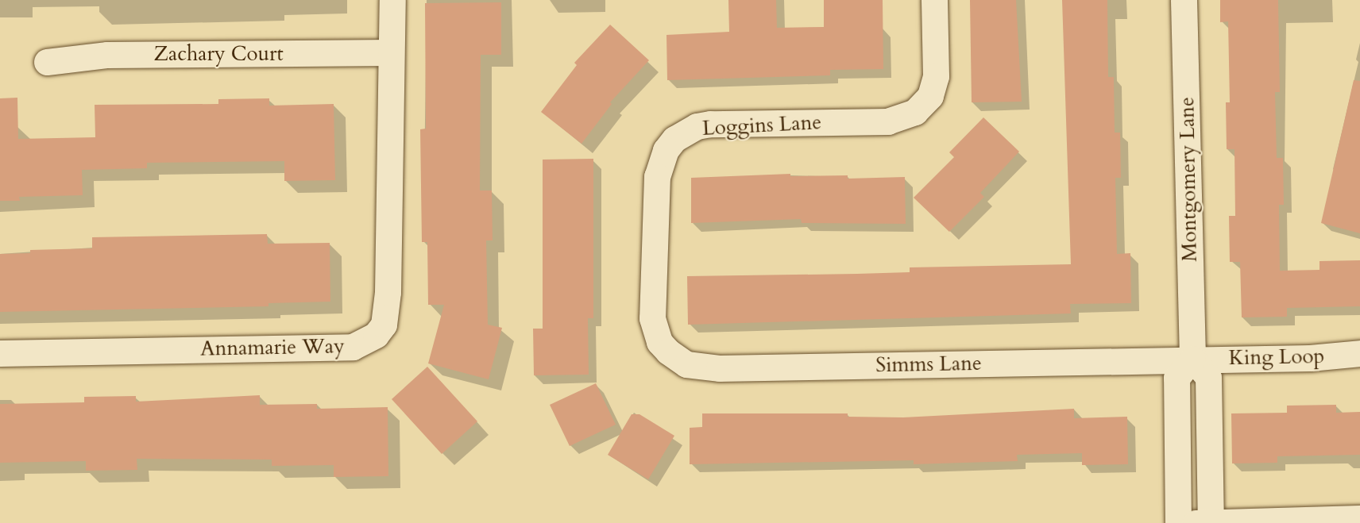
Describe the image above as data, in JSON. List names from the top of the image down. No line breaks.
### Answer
{"streets":{"street":["Zachary Court","Loggins Lane","Montgomery Lane","Annamarie Way","King Loop","Simms Lane"]},"crossings":[["Zachary Court","Annamarie Way"],["Loggins Lane","Simms Lane"],["Montgomery Lane","King Loop"],["Montgomery Lane","Simms Lane"],["King Loop","Simms Lane"]]}
